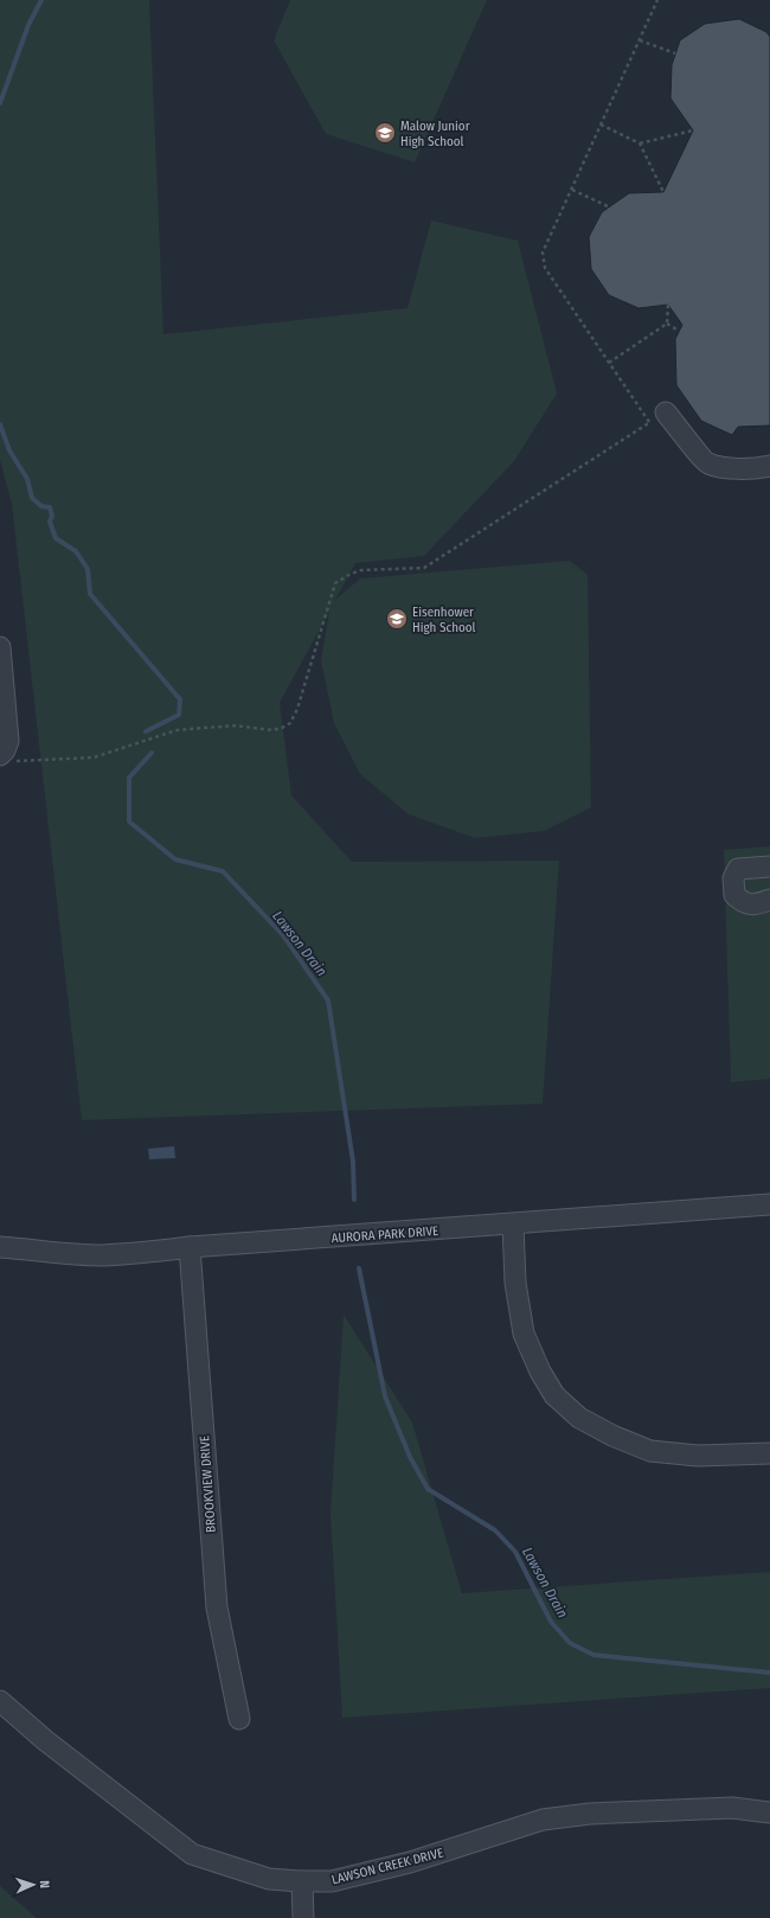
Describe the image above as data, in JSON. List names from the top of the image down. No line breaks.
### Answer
{"streets":{"street":["AURORA PARK DRIVE","BROOKVIEW DRIVE","LAWSON CREEK DRIVE"]},"crossings":[["AURORA PARK DRIVE","BROOKVIEW DRIVE"]],"water":["Lawson Drain"],"places":{"school or university":["Malow Junior High School","Eisenhower High School"]},"north":"right"}
